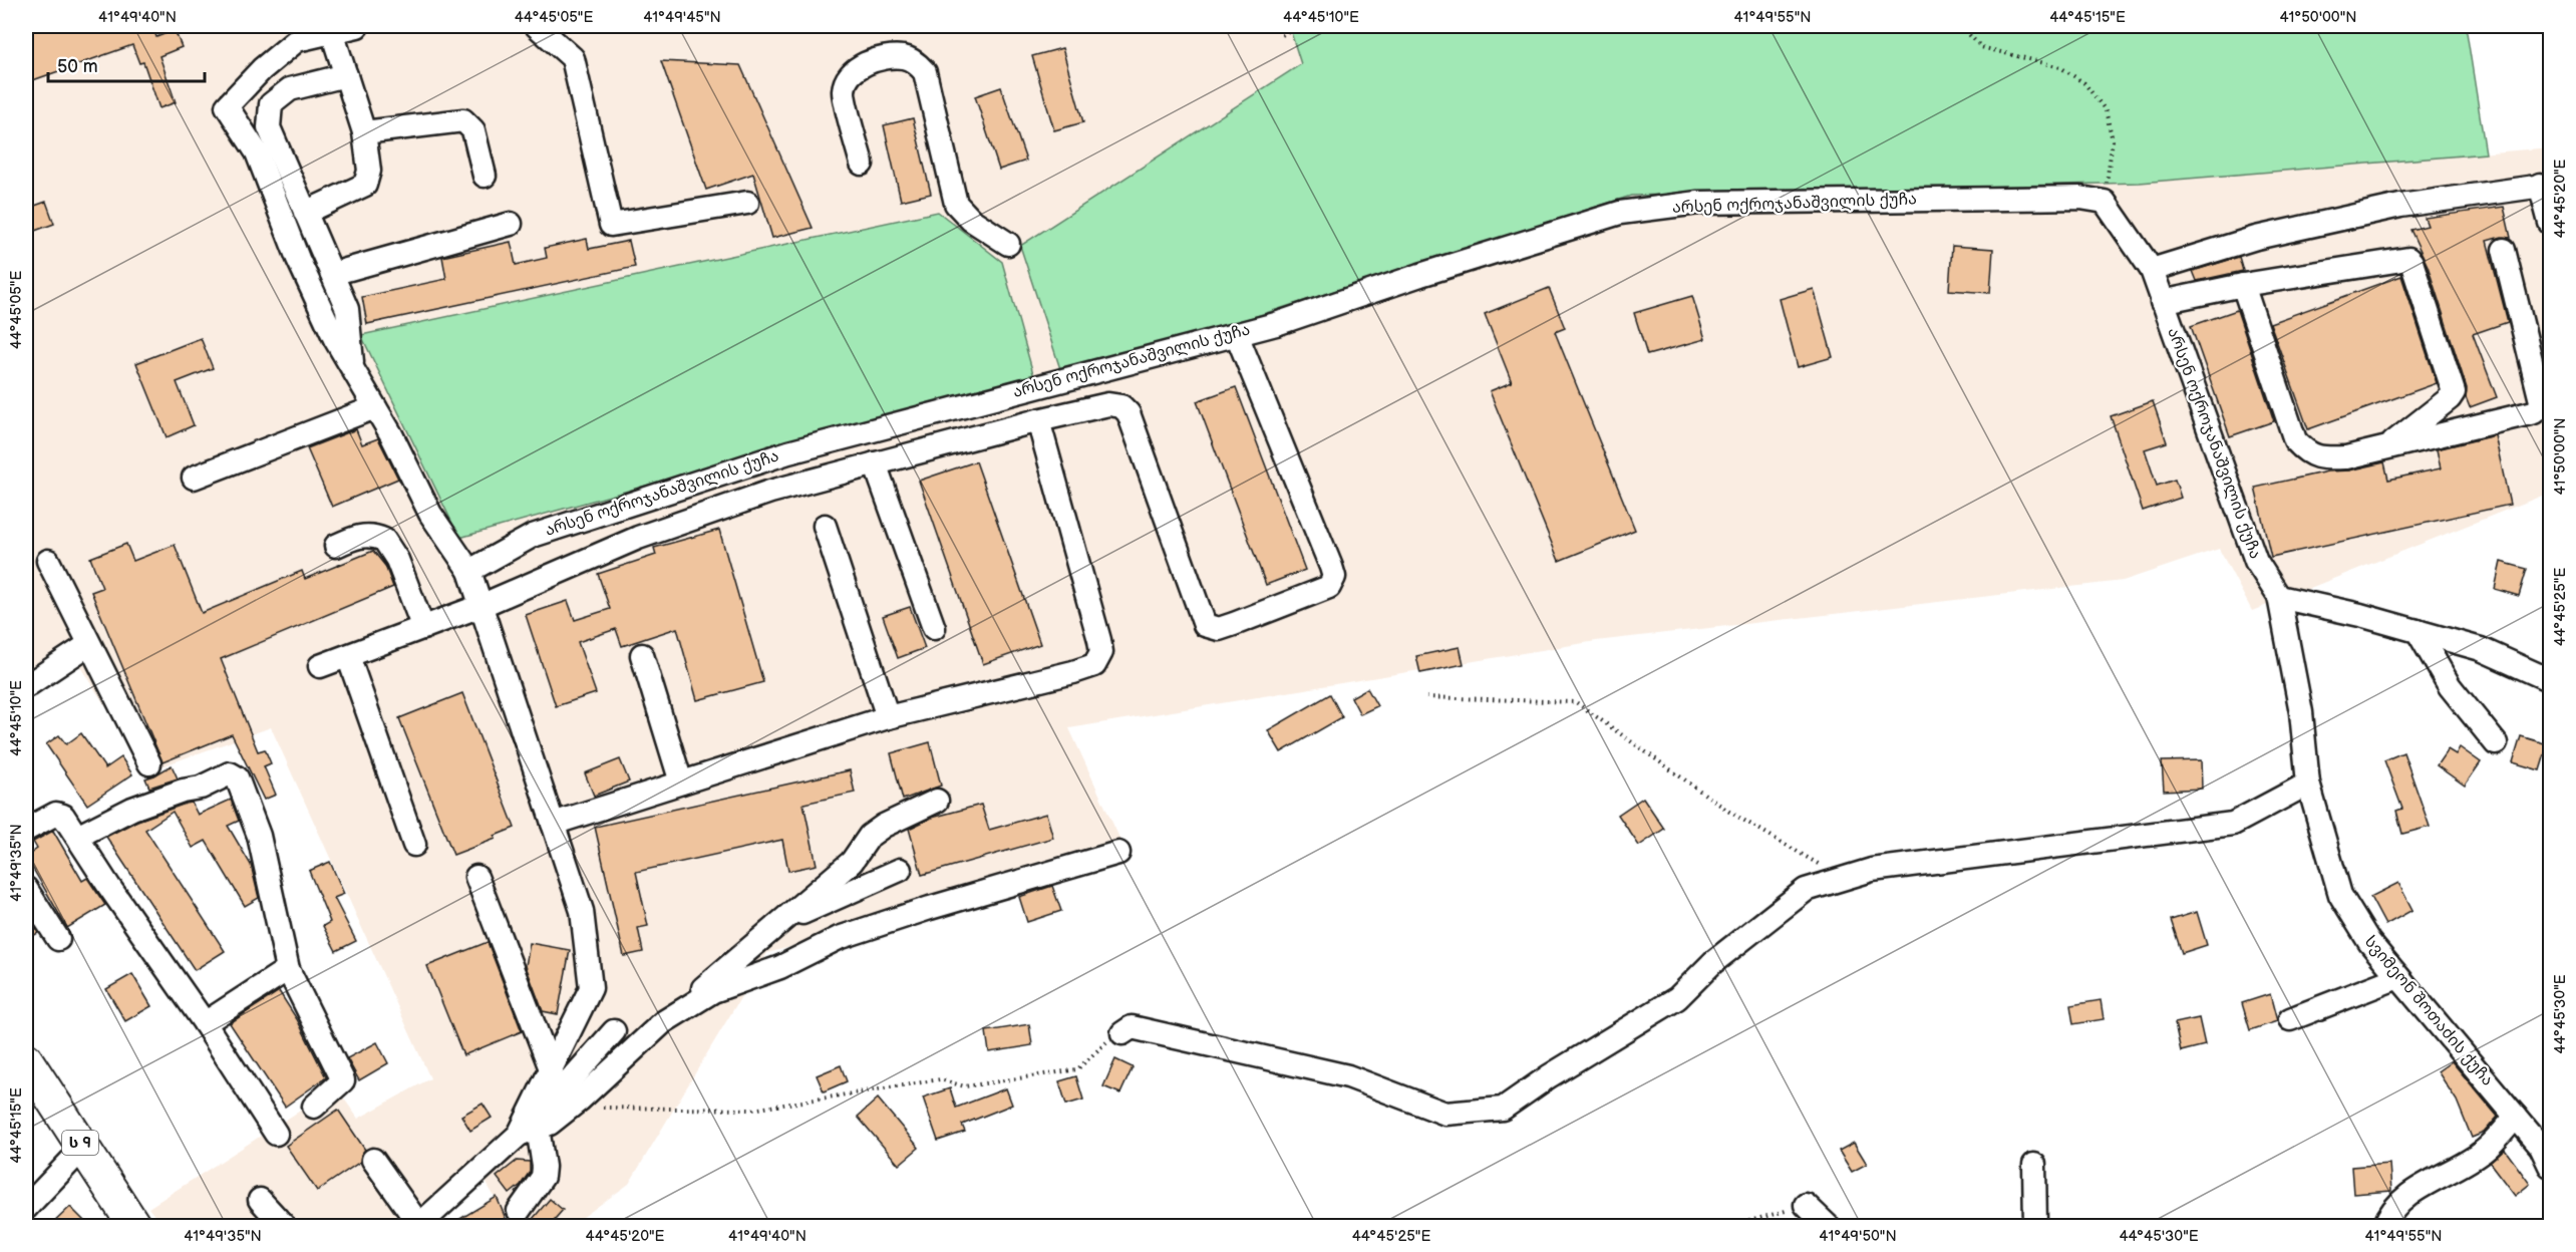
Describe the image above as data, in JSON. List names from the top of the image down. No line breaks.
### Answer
{"streets":{"highway":["ს 9"],"street":["არსენ ოქროჯანაშვილის ქუჩა","სვიმეონ შოთაძის ქუჩა"]},"crossings":[["არსენ ოქროჯანაშვილის ქუჩა","სვიმეონ შოთაძის ქუჩა"]],"scale_bar":"50 m","coordinates":["41°49'40\"N","44°45'05\"E","41°49'45\"N","44°45'10\"E","41°49'55\"N","44°45'15\"E","41°50'00\"N","44°45'20\"E","44°45'25\"E","41°49'35\"N","44°45'30\"E","41°49'50\"N"]}
